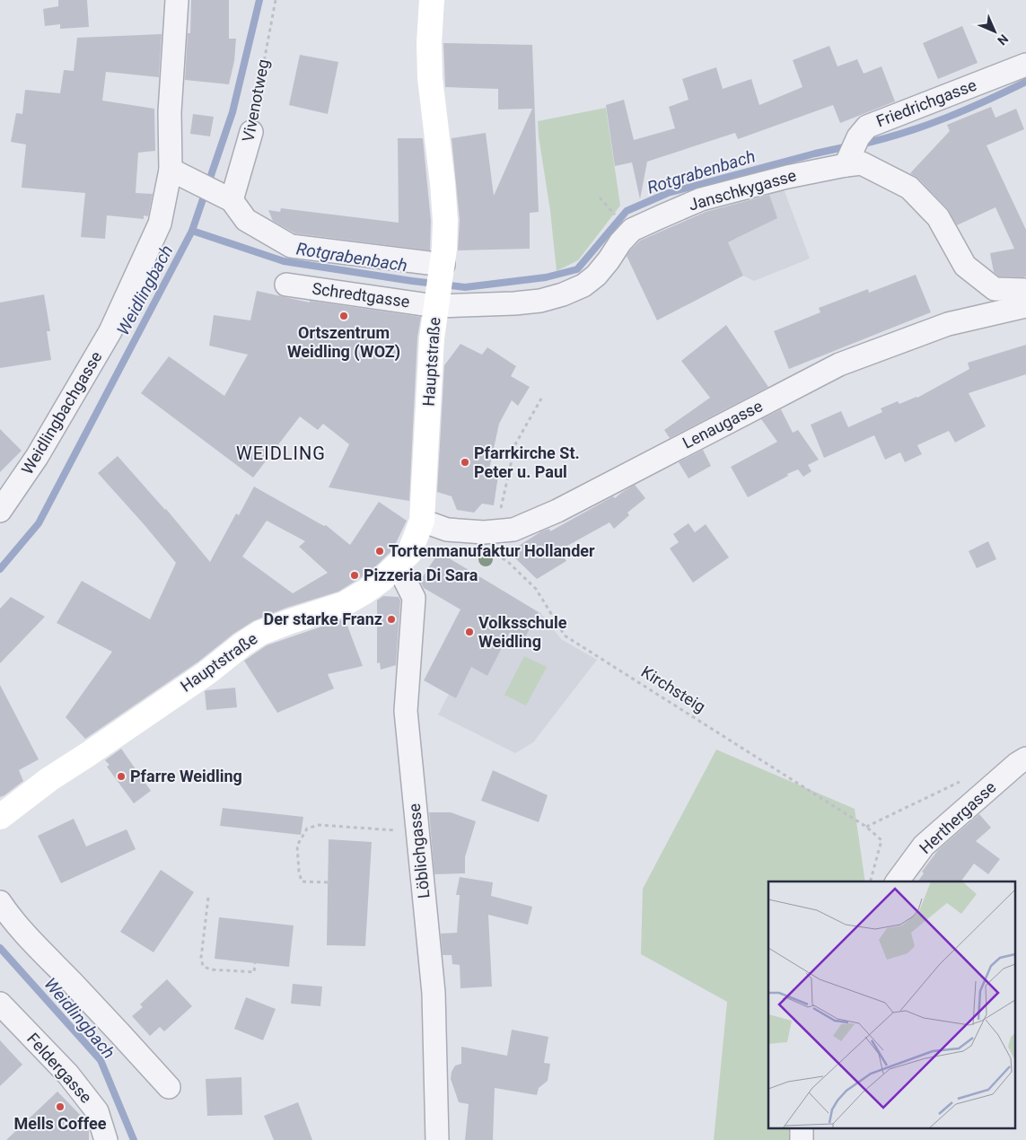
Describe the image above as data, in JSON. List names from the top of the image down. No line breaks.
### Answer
{"streets":{"main road":["Hauptstraße"],"street":["Vivenotweg","Friedrichgasse","Janschkygasse","Schredtgasse","Weidlingbachgasse","Lenaugasse","Herthergasse","Löblichgasse","Feldergasse"],"path":["Kirchsteig"]},"crossings":[["Friedrichgasse","Janschkygasse"],["Janschkygasse","Schredtgasse"],["Janschkygasse","Hauptstraße"],["Schredtgasse","Hauptstraße"],["Hauptstraße","Lenaugasse"],["Hauptstraße","Löblichgasse"]],"districts":["WEIDLING"],"water":["Rotgrabenbach","Weidlingbach"],"places":["Ortszentrum Weidling (WOZ)","Pfarrkirche St. Peter u. Paul","Tortenmanufaktur Hollander","Pizzeria Di Sara","Der starke Franz","Volksschule Weidling","Pfarre Weidling","Mells Coffee"],"north":"bottom right"}
